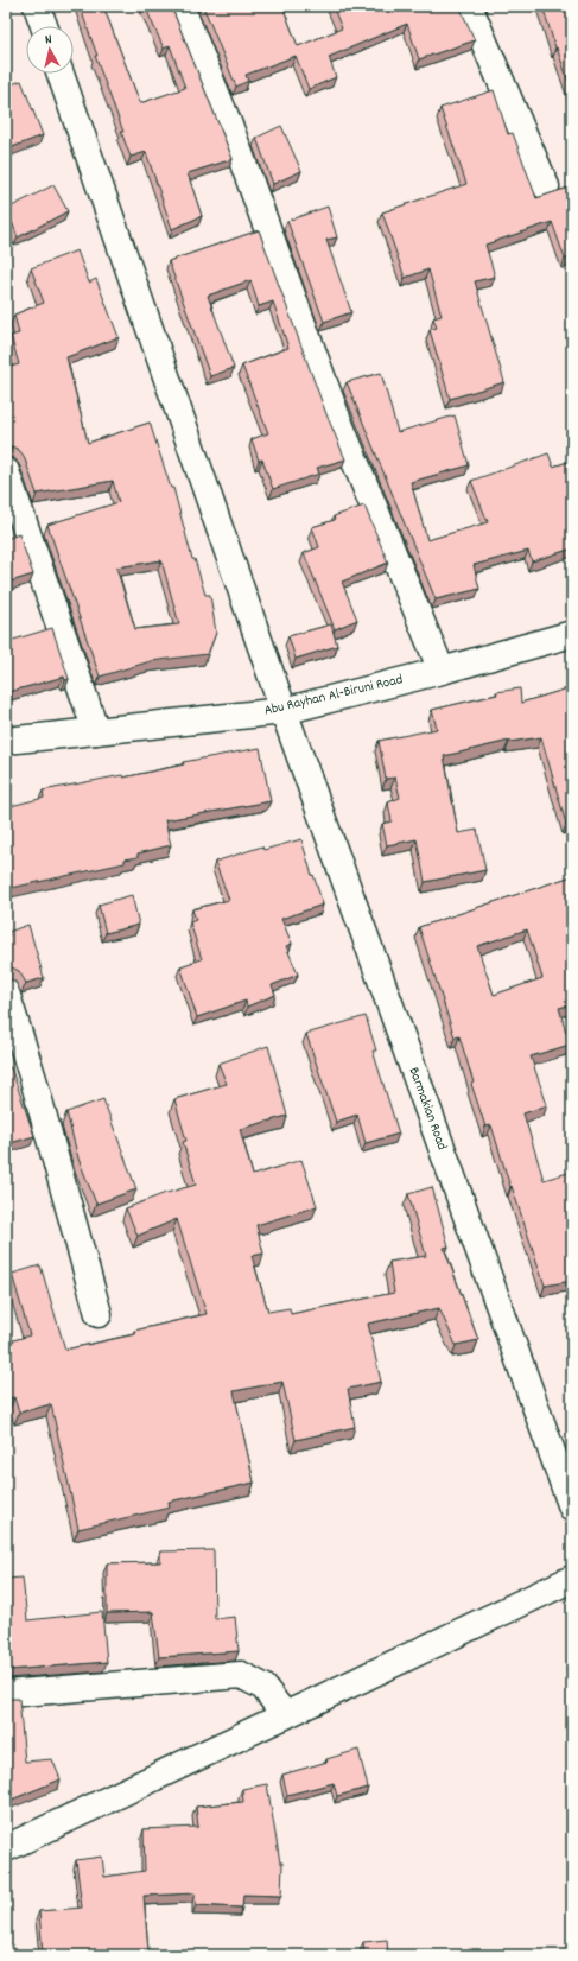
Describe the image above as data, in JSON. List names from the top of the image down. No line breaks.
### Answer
{"streets":{"street":["Abu Rayhan Al-Biruni Road","Barmakian Road"]},"crossings":[["Abu Rayhan Al-Biruni Road","Barmakian Road"]],"north":"top"}
